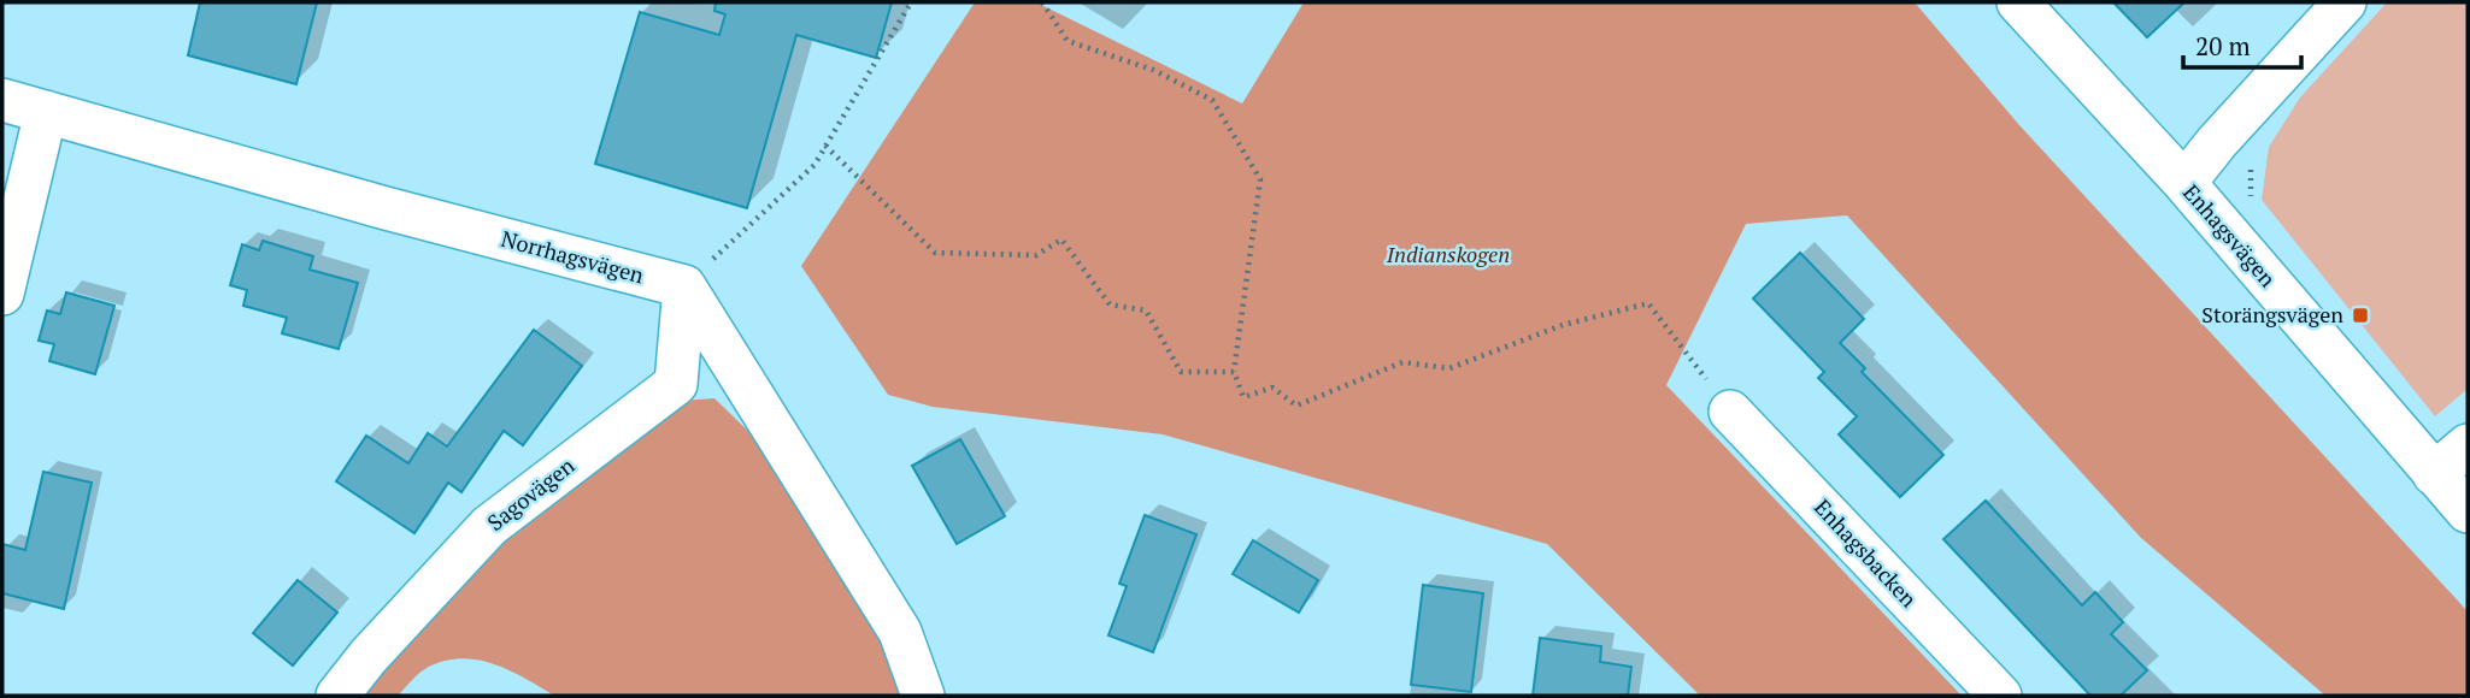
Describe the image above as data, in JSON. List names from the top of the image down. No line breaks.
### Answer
{"streets":{"street":["Enhagsvägen","Norrhagsvägen","Sagovägen","Enhagsbacken"]},"crossings":[["Norrhagsvägen","Sagovägen"]],"parks":["Indianskogen"],"places":{"transit":["Storängsvägen"]},"scale_bar":"20 m"}
